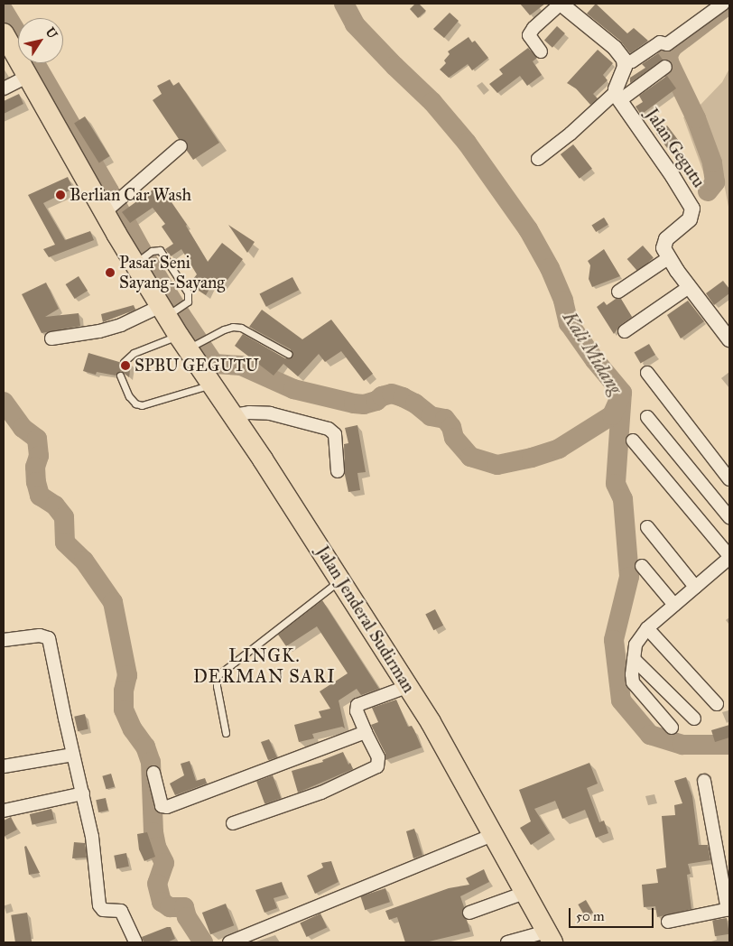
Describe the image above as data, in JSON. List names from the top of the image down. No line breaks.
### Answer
{"streets":{"highway":["Jalan Jenderal Sudirman"],"street":["Jalan Gegutu"]},"districts":["LINGK. DERMAN SARI"],"water":["Kali Midang"],"places":["Berlian Car Wash","Pasar Seni Sayang-Sayang","SPBU GEGUTU"],"scale_bar":"50 m","north":"top right"}
